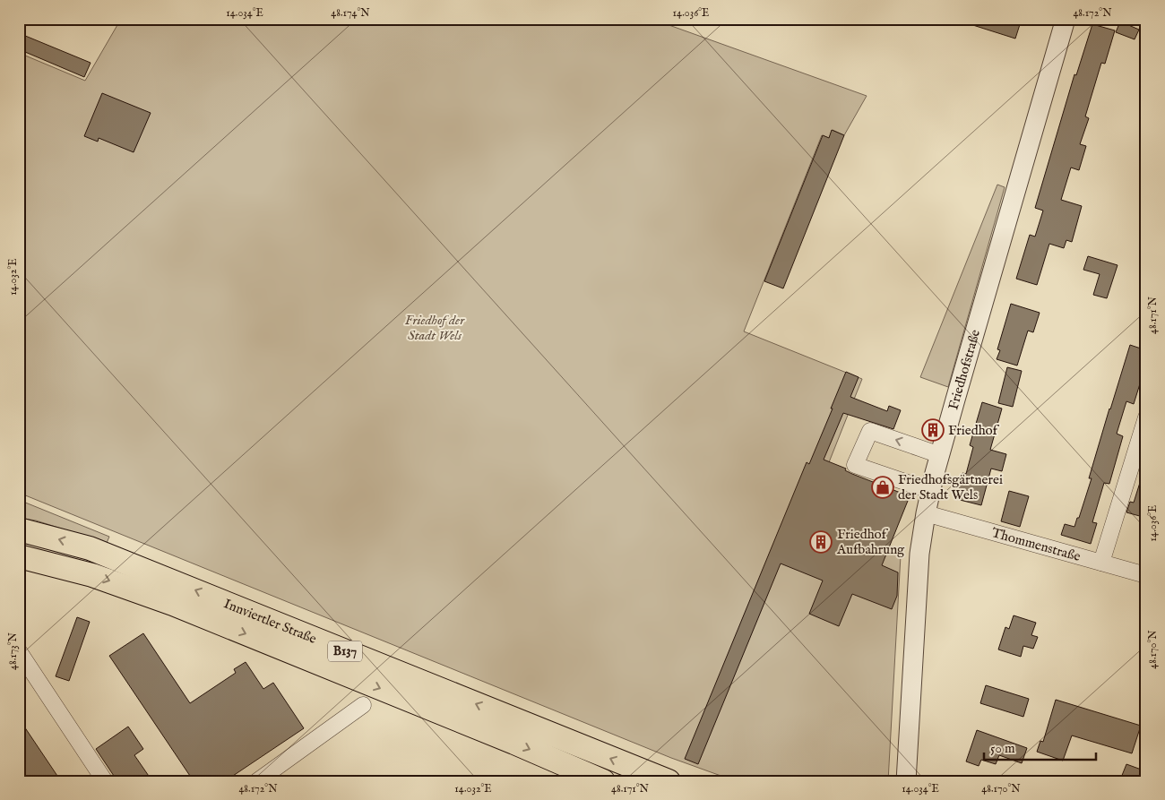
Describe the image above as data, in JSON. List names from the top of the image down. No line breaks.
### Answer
{"streets":{"main road":["Innviertler Straße","B137"],"street":["Friedhofstraße","Thommenstraße"]},"crossings":[["Friedhofstraße","Thommenstraße"]],"parks":["Friedhof der Stadt Wels"],"places":{"building":["Friedhof","Friedhof Aufbahrung"],"shop":["Friedhofsgärtnerei der Stadt Wels"]},"scale_bar":"50 m","coordinates":["14.034°E","48.174°N","14.036°E","48.172°N","14.032°E","48.171°N","48.170°N","48.173°N"]}
